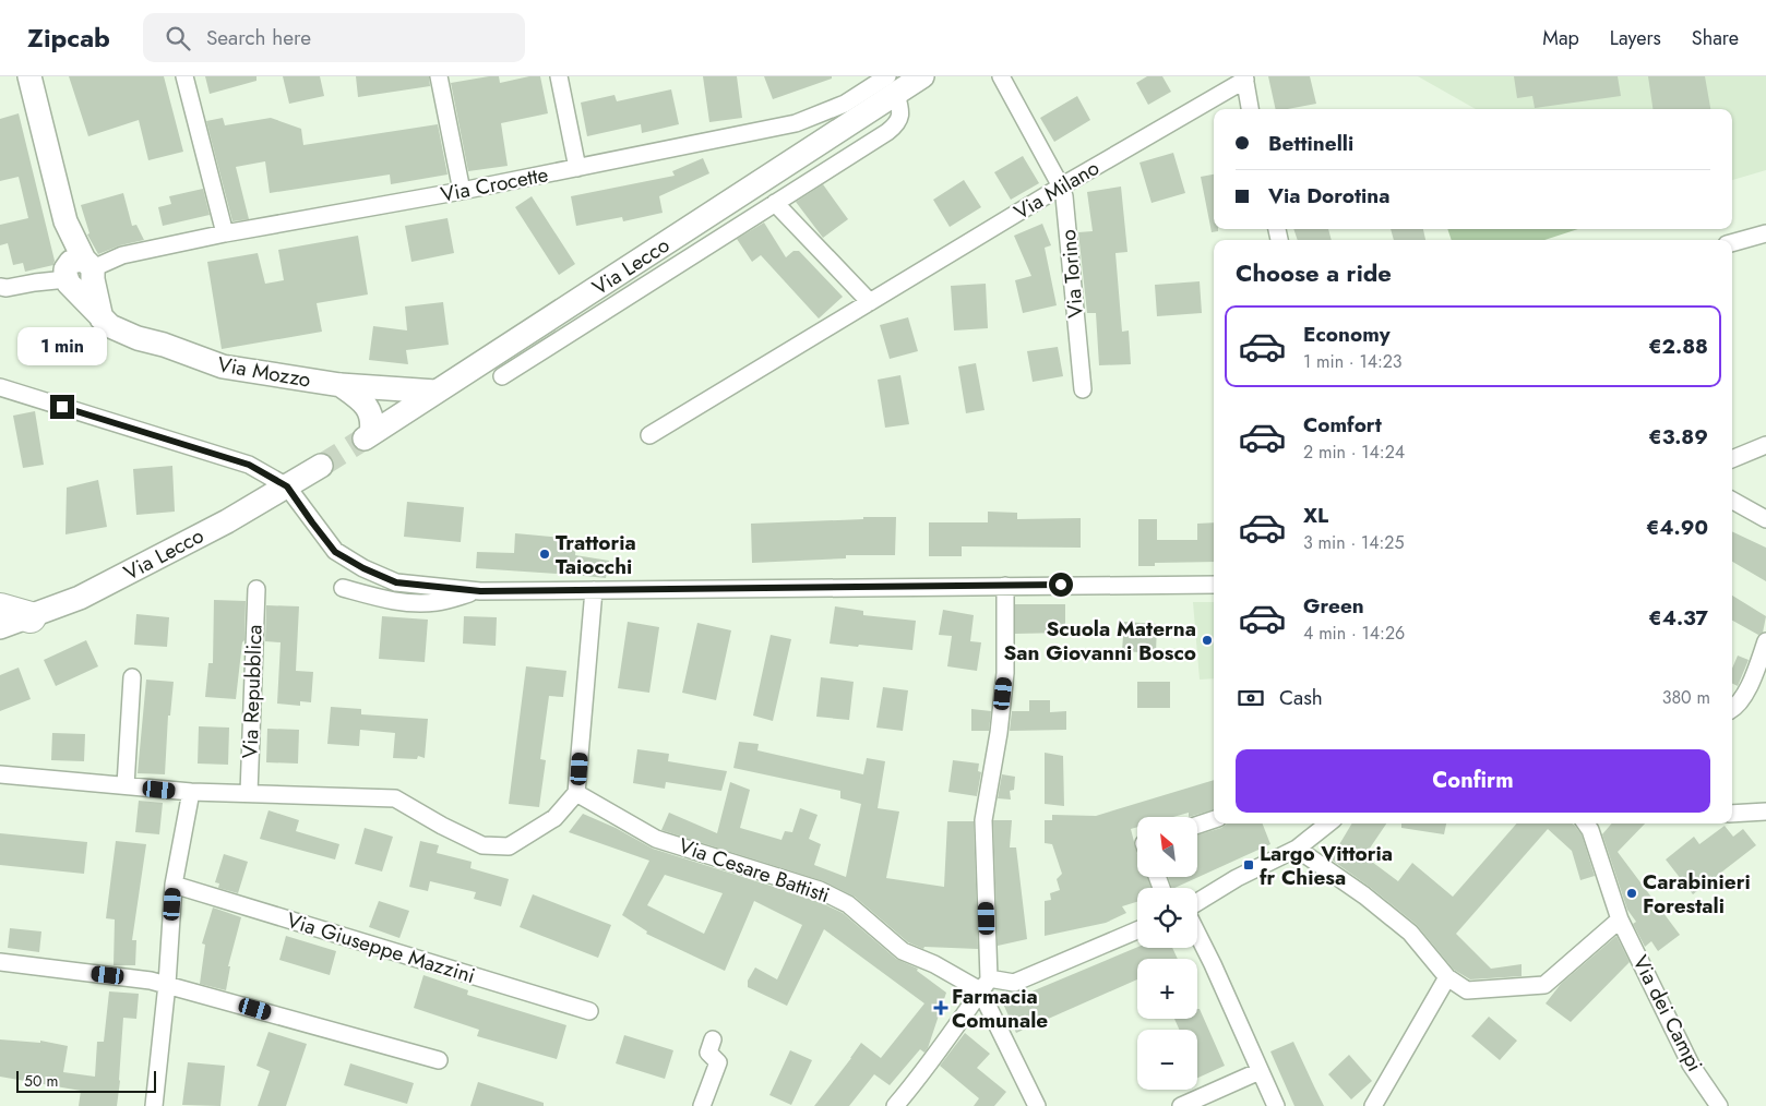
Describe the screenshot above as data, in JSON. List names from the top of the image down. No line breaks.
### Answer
{"streets":{"main road":["Via Lecco","Via Mozzo"],"street":["Via Crocette","Via Milano","Via Torino","Via Repubblica","Via Cesare Battisti","Via Giuseppe Mazzini","Via dei Campi"]},"crossings":[["Via Crocette","Via Lecco"],["Via Crocette","Via Mozzo"],["Via Milano","Via Torino"],["Via Lecco","Via Mozzo"]],"places":{"other":["Trattoria Taiocchi","Scuola Materna San Giovanni Bosco","Carabinieri Forestali"],"transit":["Largo Vittoria fr Chiesa"],"health":["Farmacia Comunale"]},"scale_bar":"50 m","north":"top left","page":{"header":"Zipcab","search":"Search here","nav":["Map","Layers","Share"],"banner":["Bettinelli","Via Dorotina"],"heading":"Choose a ride","list":[{"name":"Economy","note":"1 min · 14:23","value":"€2.88"},{"name":"Comfort","note":"2 min · 14:24","value":"€3.89"},{"name":"XL","note":"3 min · 14:25","value":"€4.90"},{"name":"Green","note":"4 min · 14:26","value":"€4.37"}],"bubble":"1 min","pay":["Cash","380 m"],"buttons":"Confirm","map_buttons":["+","−"],"scale":"50 m"}}
